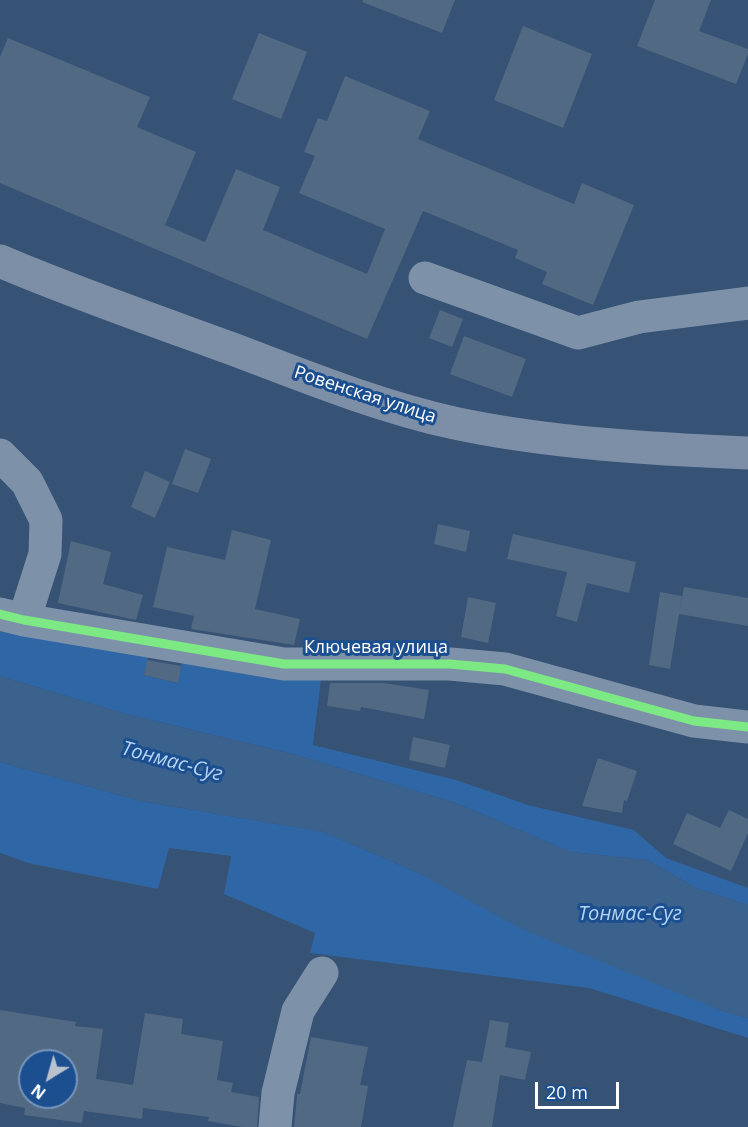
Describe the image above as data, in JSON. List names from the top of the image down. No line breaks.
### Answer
{"streets":{"main road":["Ровенская улица"],"street":["Ключевая улица"]},"water":["Тонмас-Суг"],"scale_bar":"20 m","north":"bottom left"}
